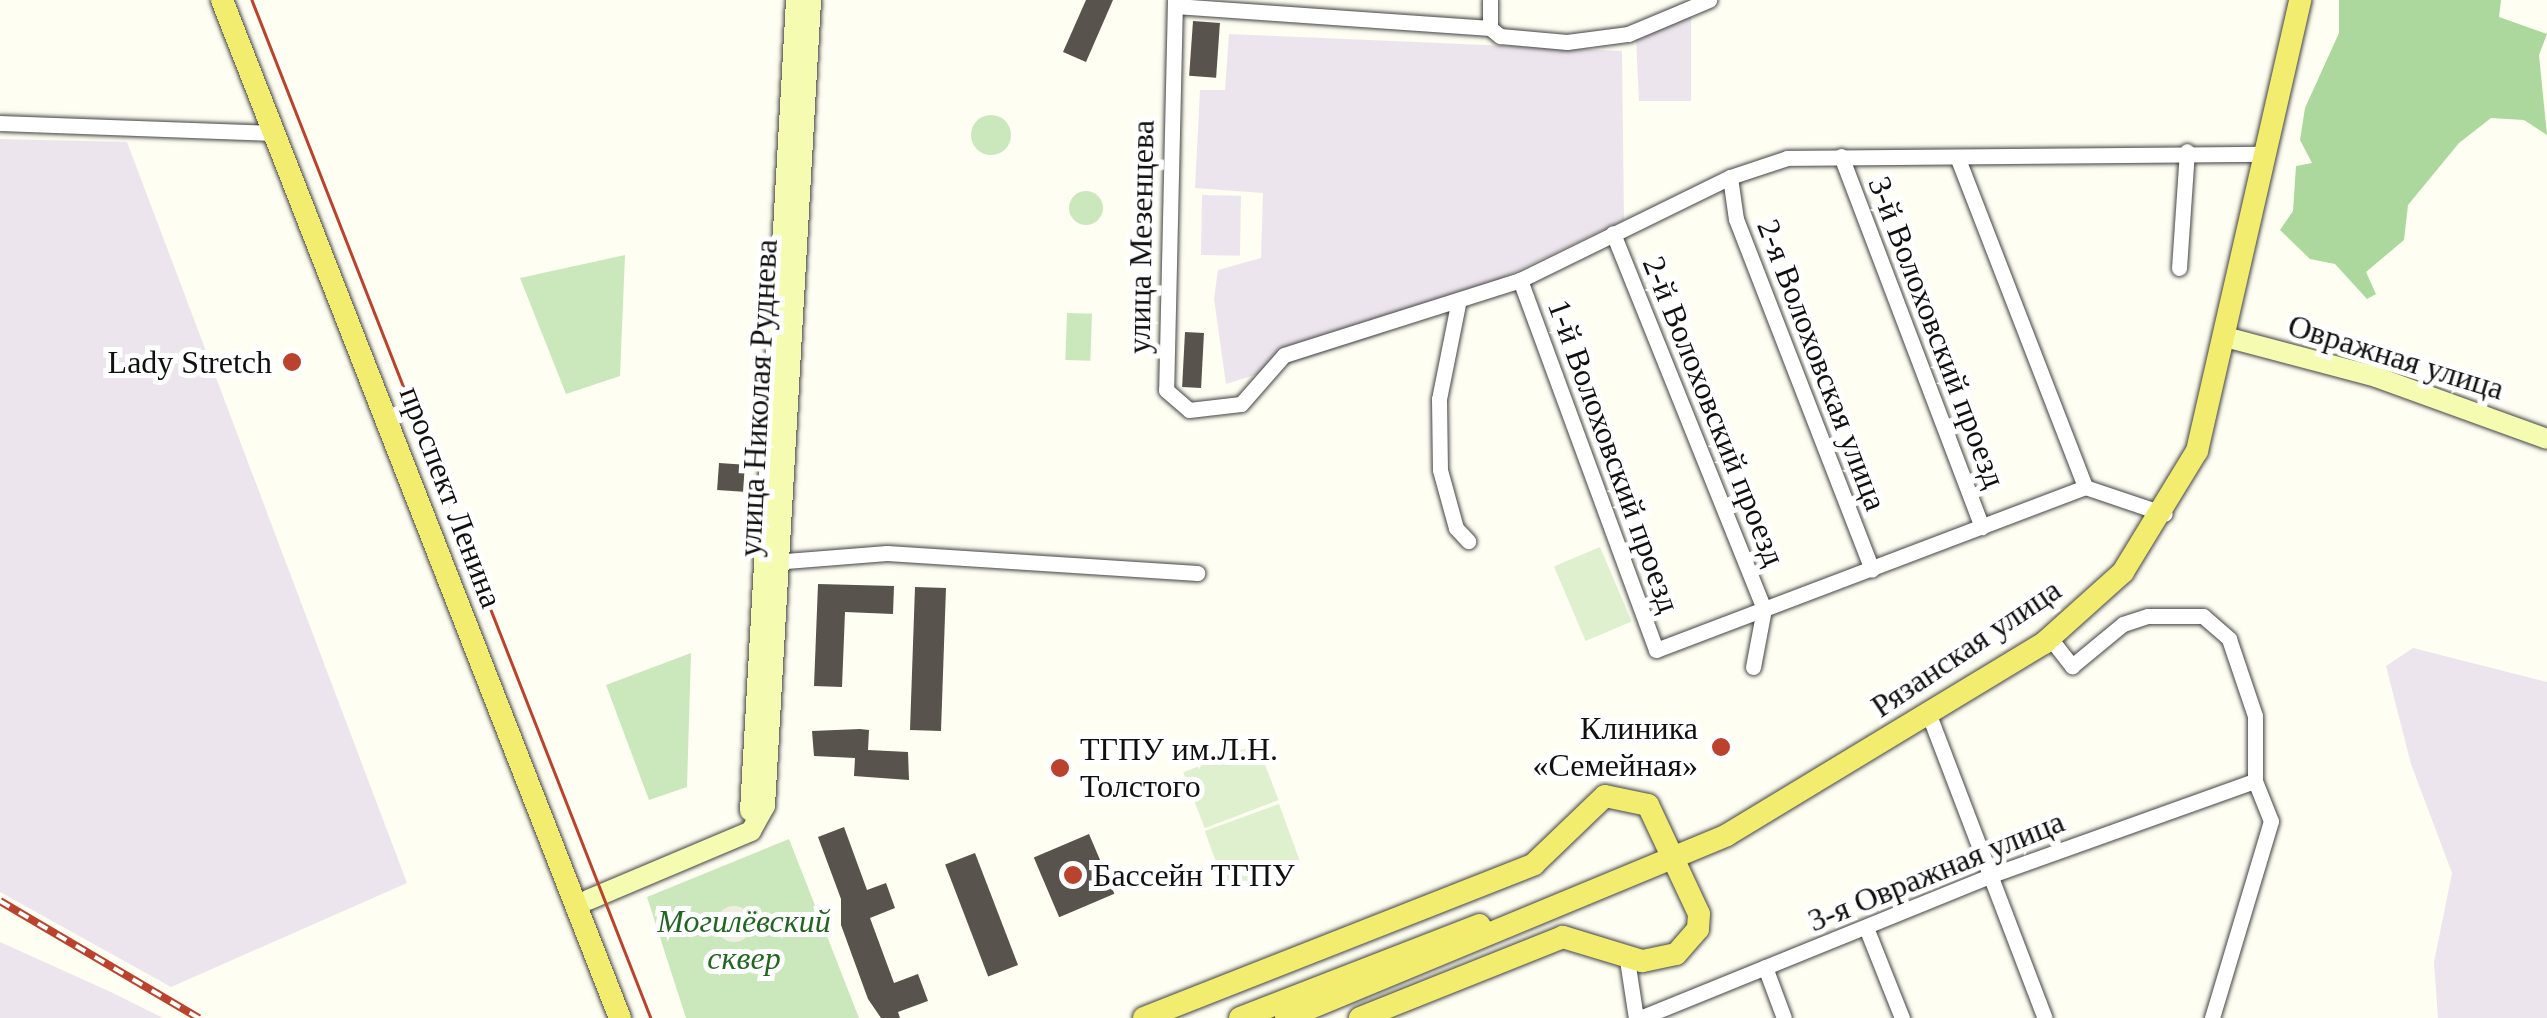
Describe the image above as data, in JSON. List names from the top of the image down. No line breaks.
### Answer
{"streets":{"main road":["проспект Ленина","Рязанская улица"],"street":["улица Мезенцева","3-й Волоховский проезд","Овражная улица","2-я Волоховская улица","улица Николая Руднева","2-й Волоховский проезд","1-й Волоховский проезд","3-я Овражная улица"]},"crossings":[["Овражная улица","Рязанская улица"],["улица Николая Руднева","проспект Ленина"],["2-й Волоховский проезд","1-й Волоховский проезд"]],"parks":["Могилёвский сквер"],"places":["Lady Stretch","Клиника «Семейная»","ТГПУ им.Л.Н. Толстого","Бассейн ТГПУ"]}
